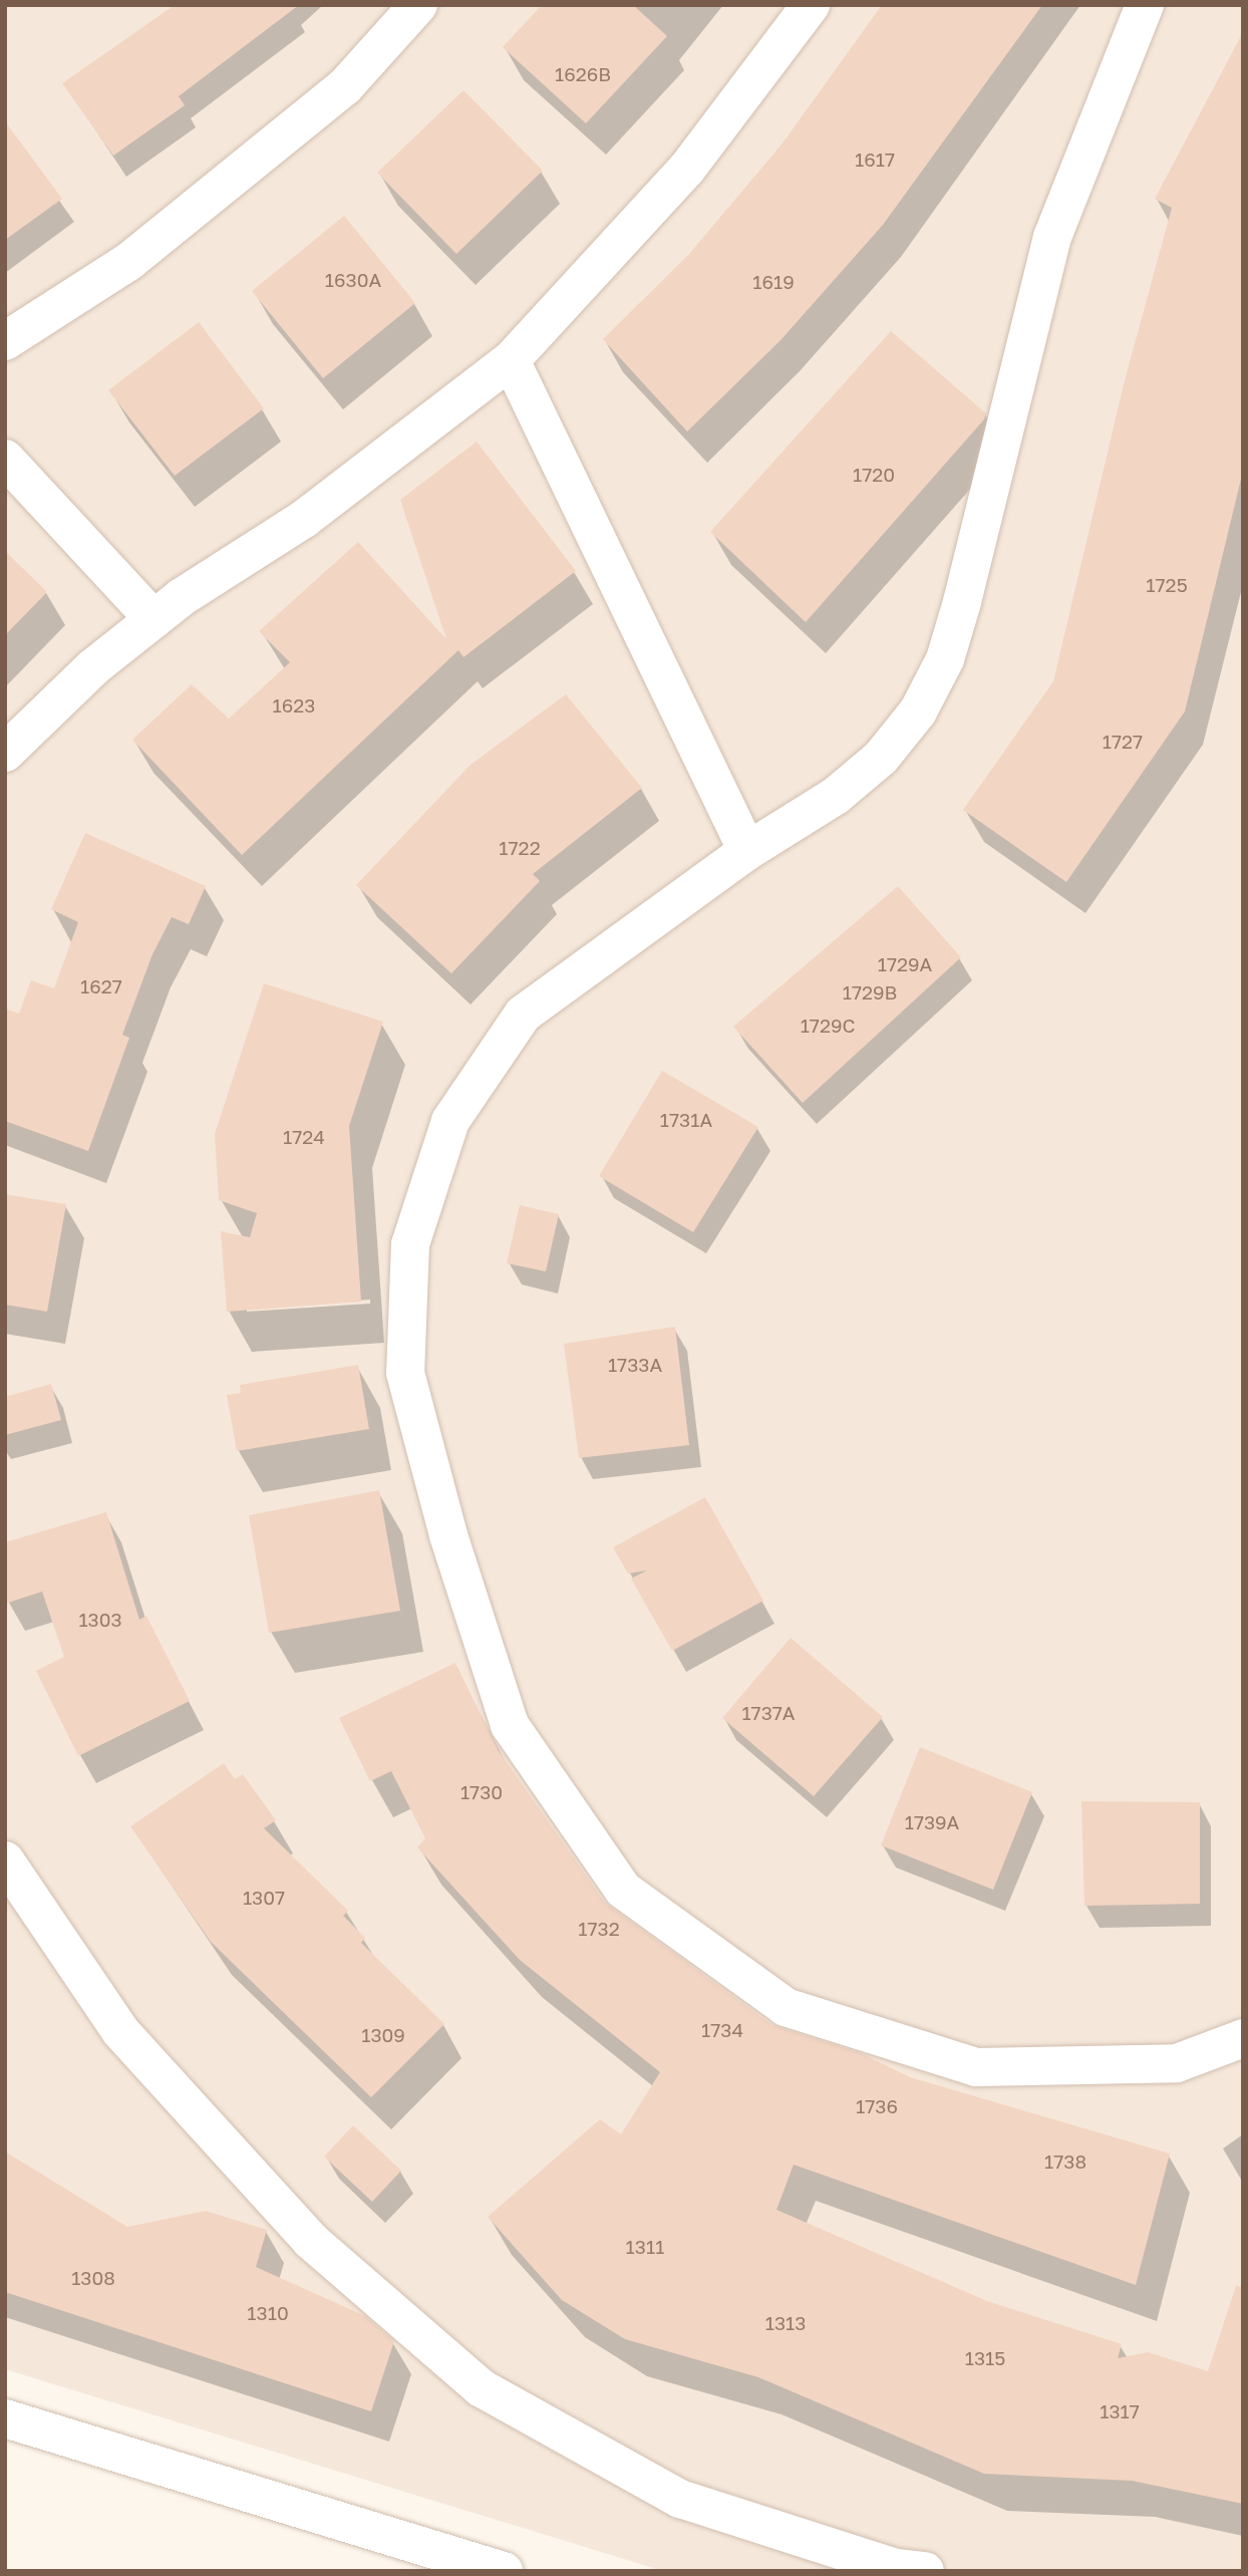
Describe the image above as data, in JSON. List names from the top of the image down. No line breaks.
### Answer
{"house_numbers":["1626B","1617","1630A","1619","1720","1725","1623","1727","1722","1729A","1627","1729B","1729C","1731A","1724","1733A","1303","1737A","1730","1739A","1307","1732","1734","1309","1736","1738","1311","1308","1310","1313","1315","1317"]}
